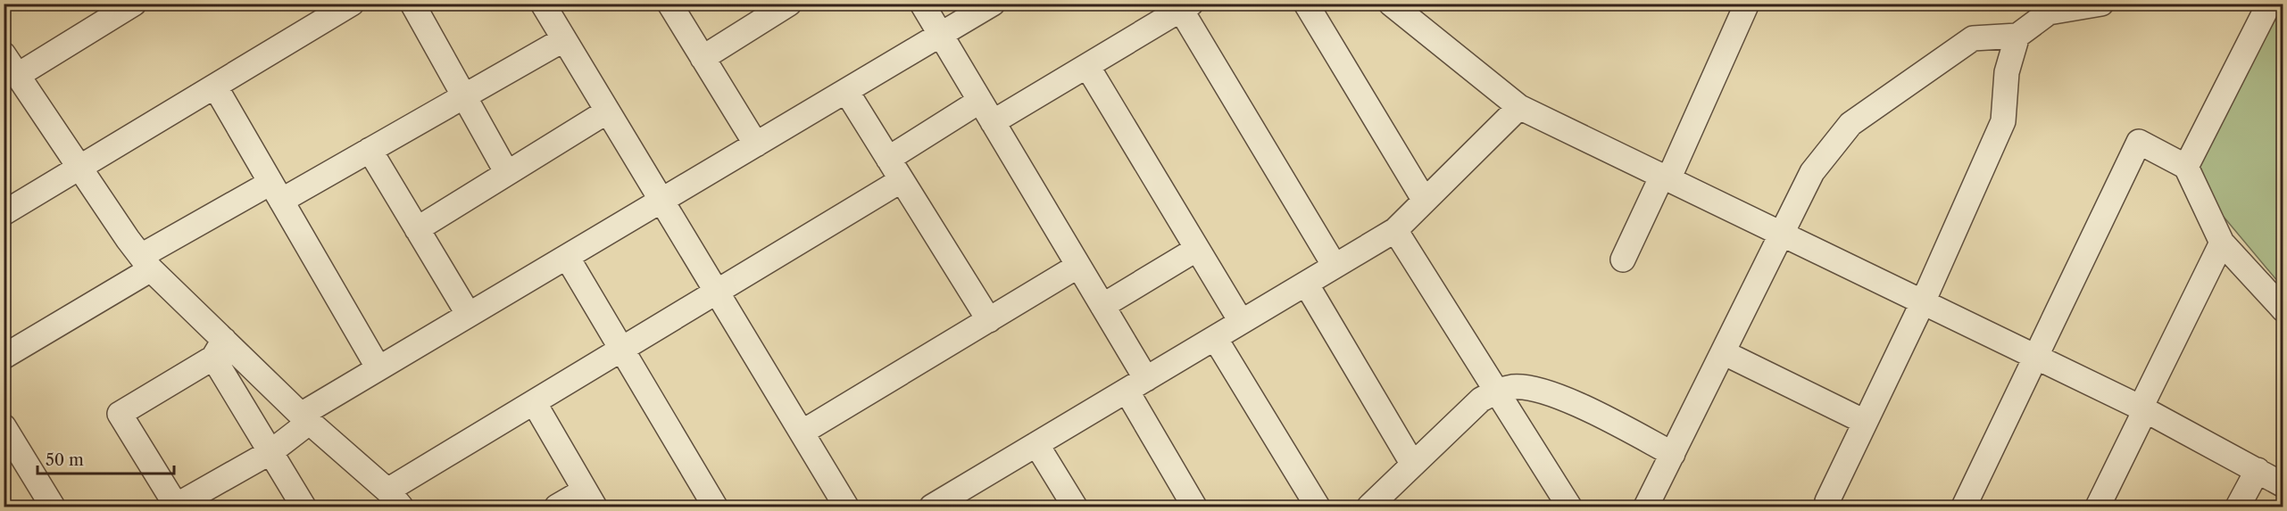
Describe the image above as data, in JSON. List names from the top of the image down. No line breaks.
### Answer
{"scale_bar":"50 m"}
